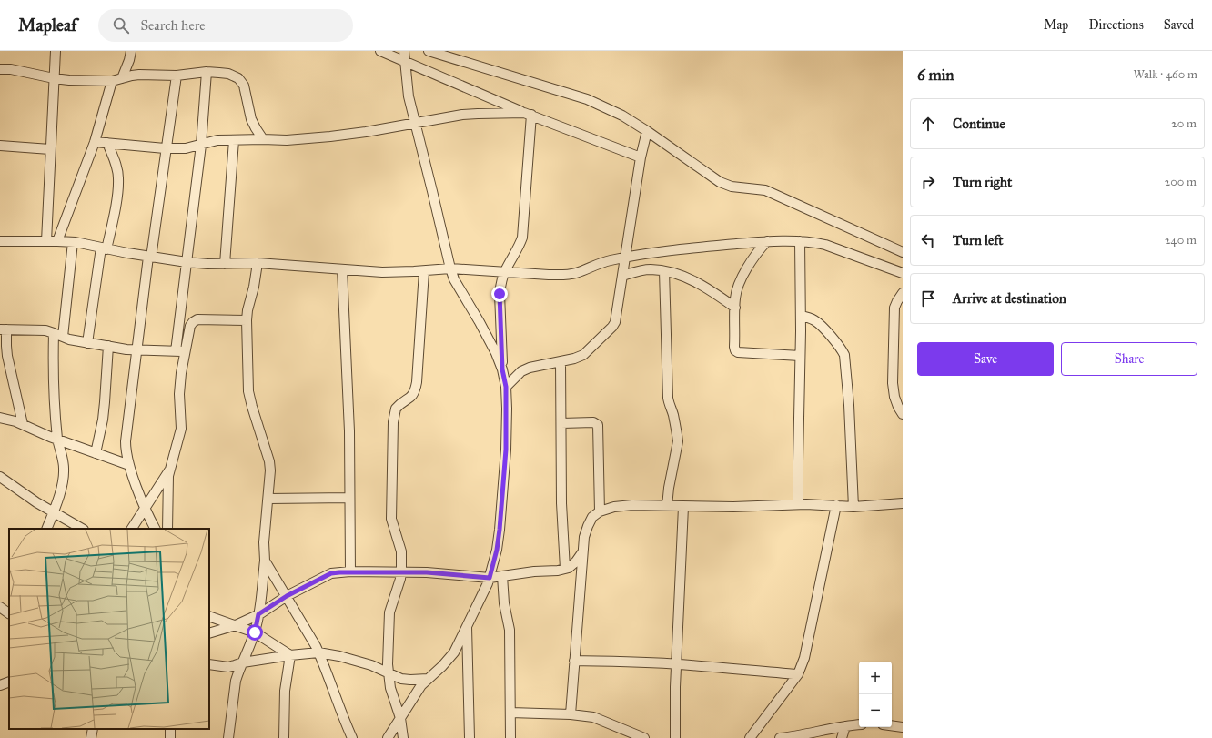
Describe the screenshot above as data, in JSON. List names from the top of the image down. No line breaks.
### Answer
{"page":{"header":"Mapleaf","search":"Search here","nav":["Map","Directions","Saved"],"heading":["6 min","Walk · 460 m"],"list":[["Continue","20 m"],["Turn right","200 m"],["Turn left","240 m"],"Arrive at destination"],"buttons":["Save","Share"],"map_buttons":["+","−"]}}
